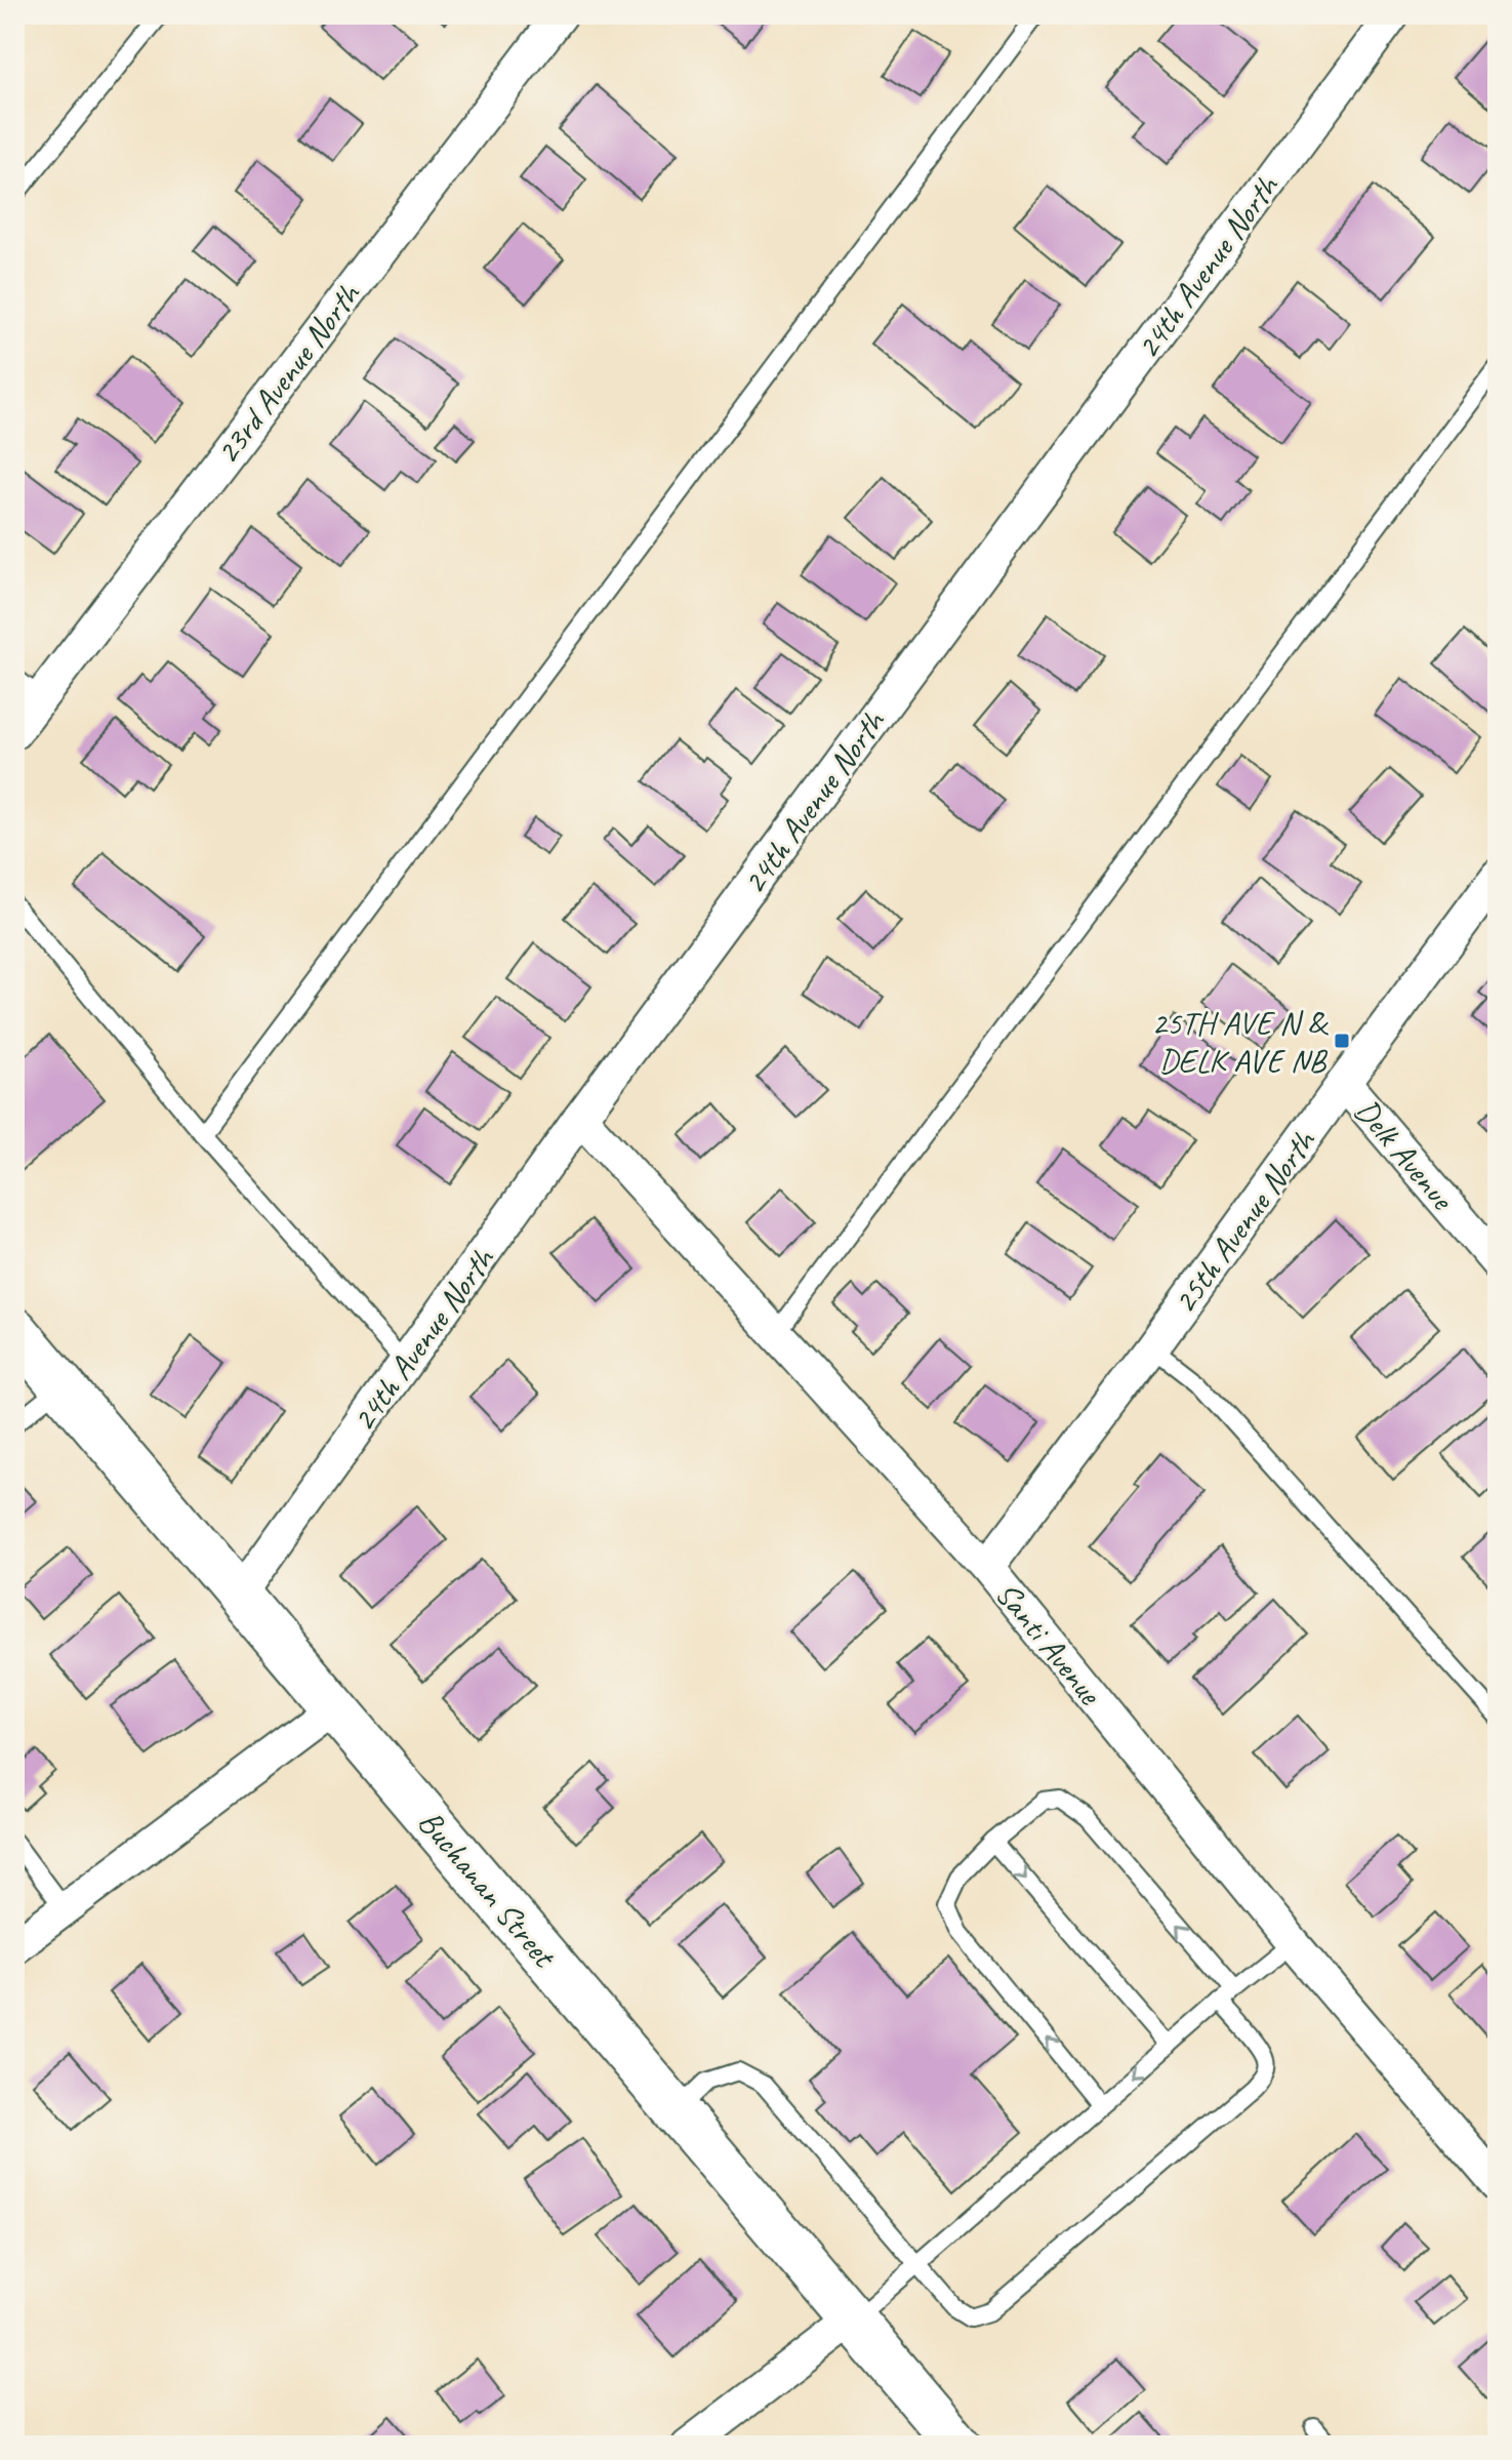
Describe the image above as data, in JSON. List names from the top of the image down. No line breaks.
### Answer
{"streets":{"street":["24th Avenue North","23rd Avenue North","Delk Avenue","25th Avenue North","Santi Avenue","Buchanan Street"]},"crossings":[["24th Avenue North","Santi Avenue"],["24th Avenue North","Buchanan Street"],["Delk Avenue","25th Avenue North"],["25th Avenue North","Santi Avenue"]],"places":{"transit":["25TH AVE N & DELK AVE NB"]}}
